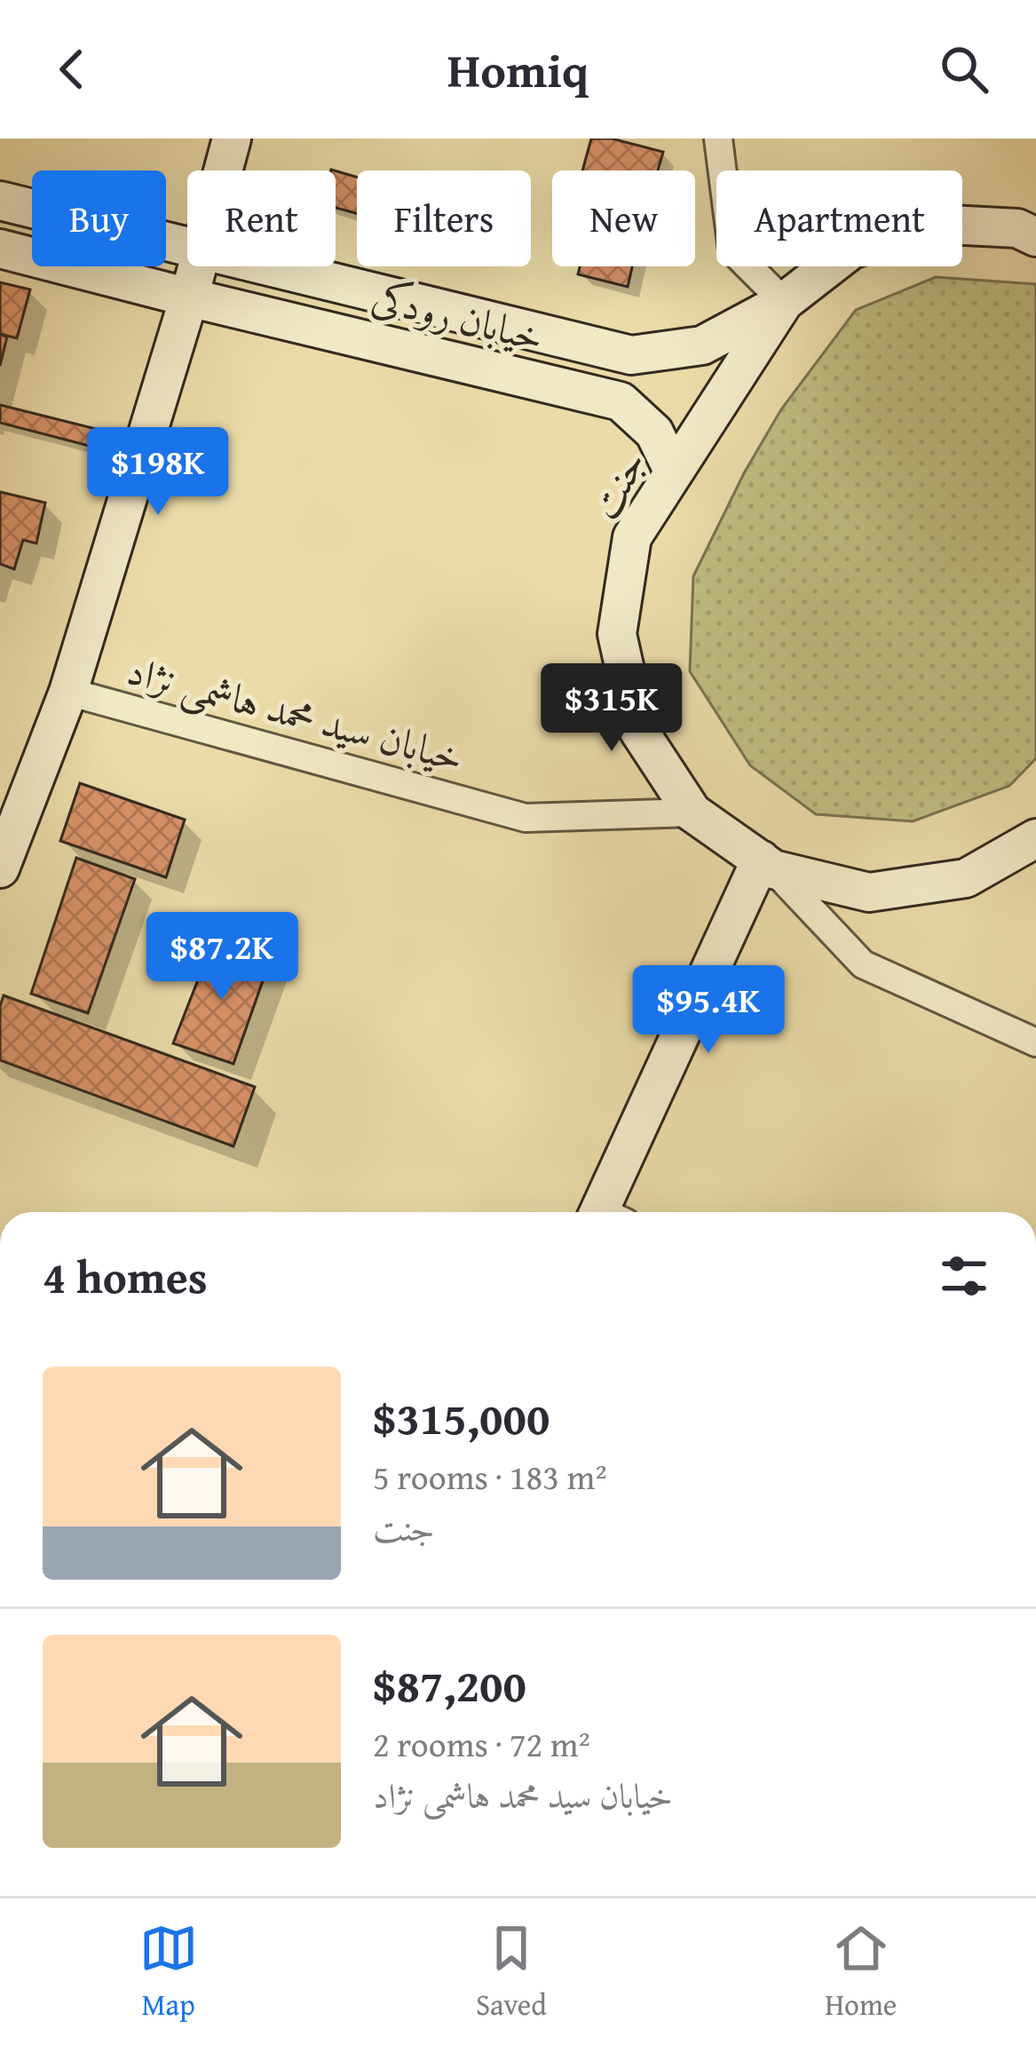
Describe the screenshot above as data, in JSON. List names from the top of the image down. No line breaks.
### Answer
{"streets":{"street":["خیابان رودکی","جنت","خیابان سید محمد هاشمی نژاد"]},"crossings":[["خیابان رودکی","جنت"],["جنت","خیابان سید محمد هاشمی نژاد"]],"page":{"header":"Homiq","chip":["Buy","Rent","Filters","New","Apartment"],"price":["$198K","$315K","$87.2K","$95.4K"],"heading":"4 homes","list":[{"name":"$315,000","note":"5 rooms · 183 m² · جنت"},{"name":"$87,200","note":"2 rooms · 72 m² · خیابان سید محمد هاشمی نژاد"}],"tabs":["Map","Saved","Home"]}}
